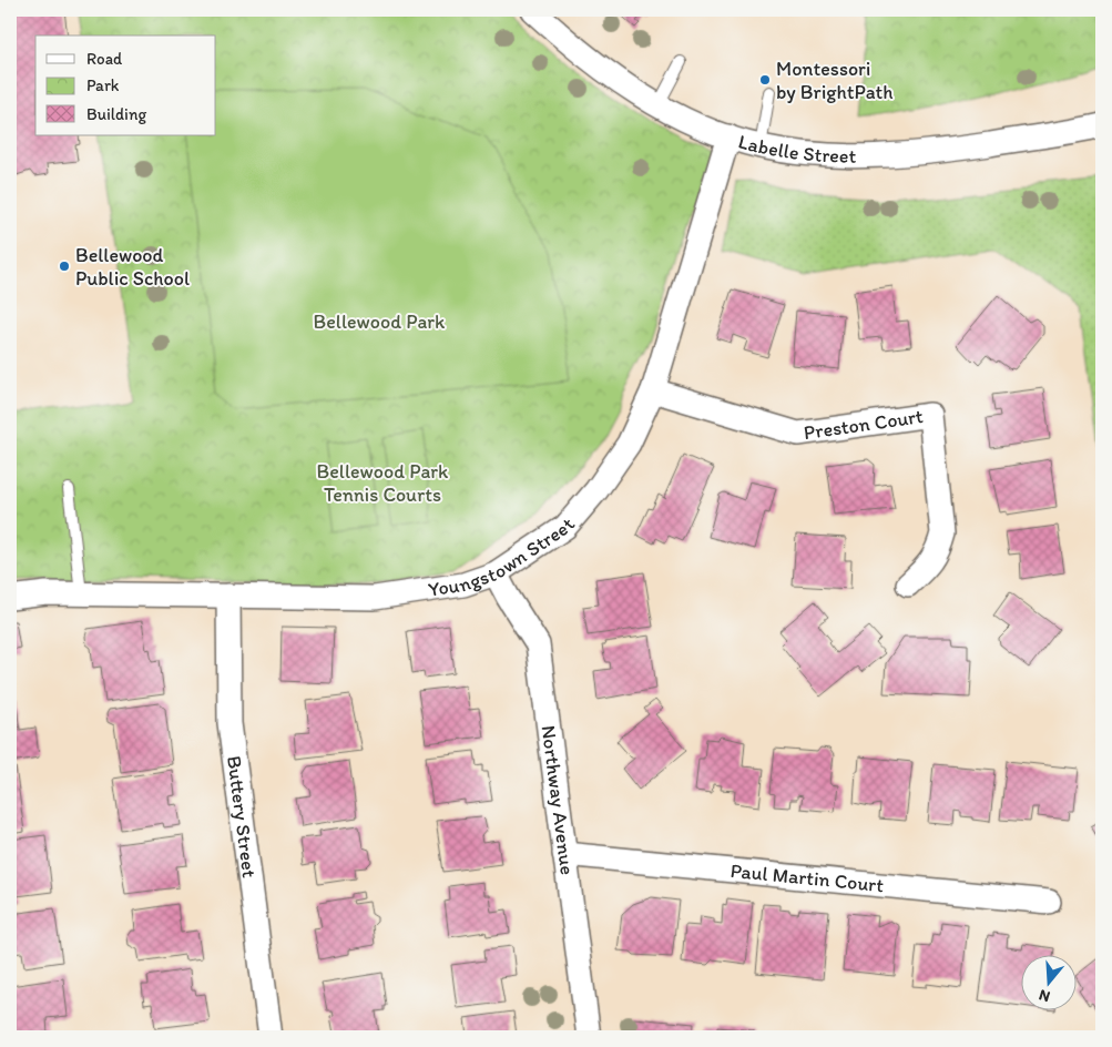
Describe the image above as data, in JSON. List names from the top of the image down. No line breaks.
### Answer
{"streets":{"street":["Labelle Street","Preston Court","Youngstown Street","Northway Avenue","Buttery Street","Paul Martin Court"]},"crossings":[["Labelle Street","Youngstown Street"],["Preston Court","Youngstown Street"],["Youngstown Street","Northway Avenue"],["Youngstown Street","Buttery Street"],["Northway Avenue","Paul Martin Court"]],"parks":["Bellewood Park","Bellewood Park Tennis Courts"],"places":["Montessori by BrightPath","Bellewood Public School"],"legend":["Road","Park","Building"],"north":"bottom"}
